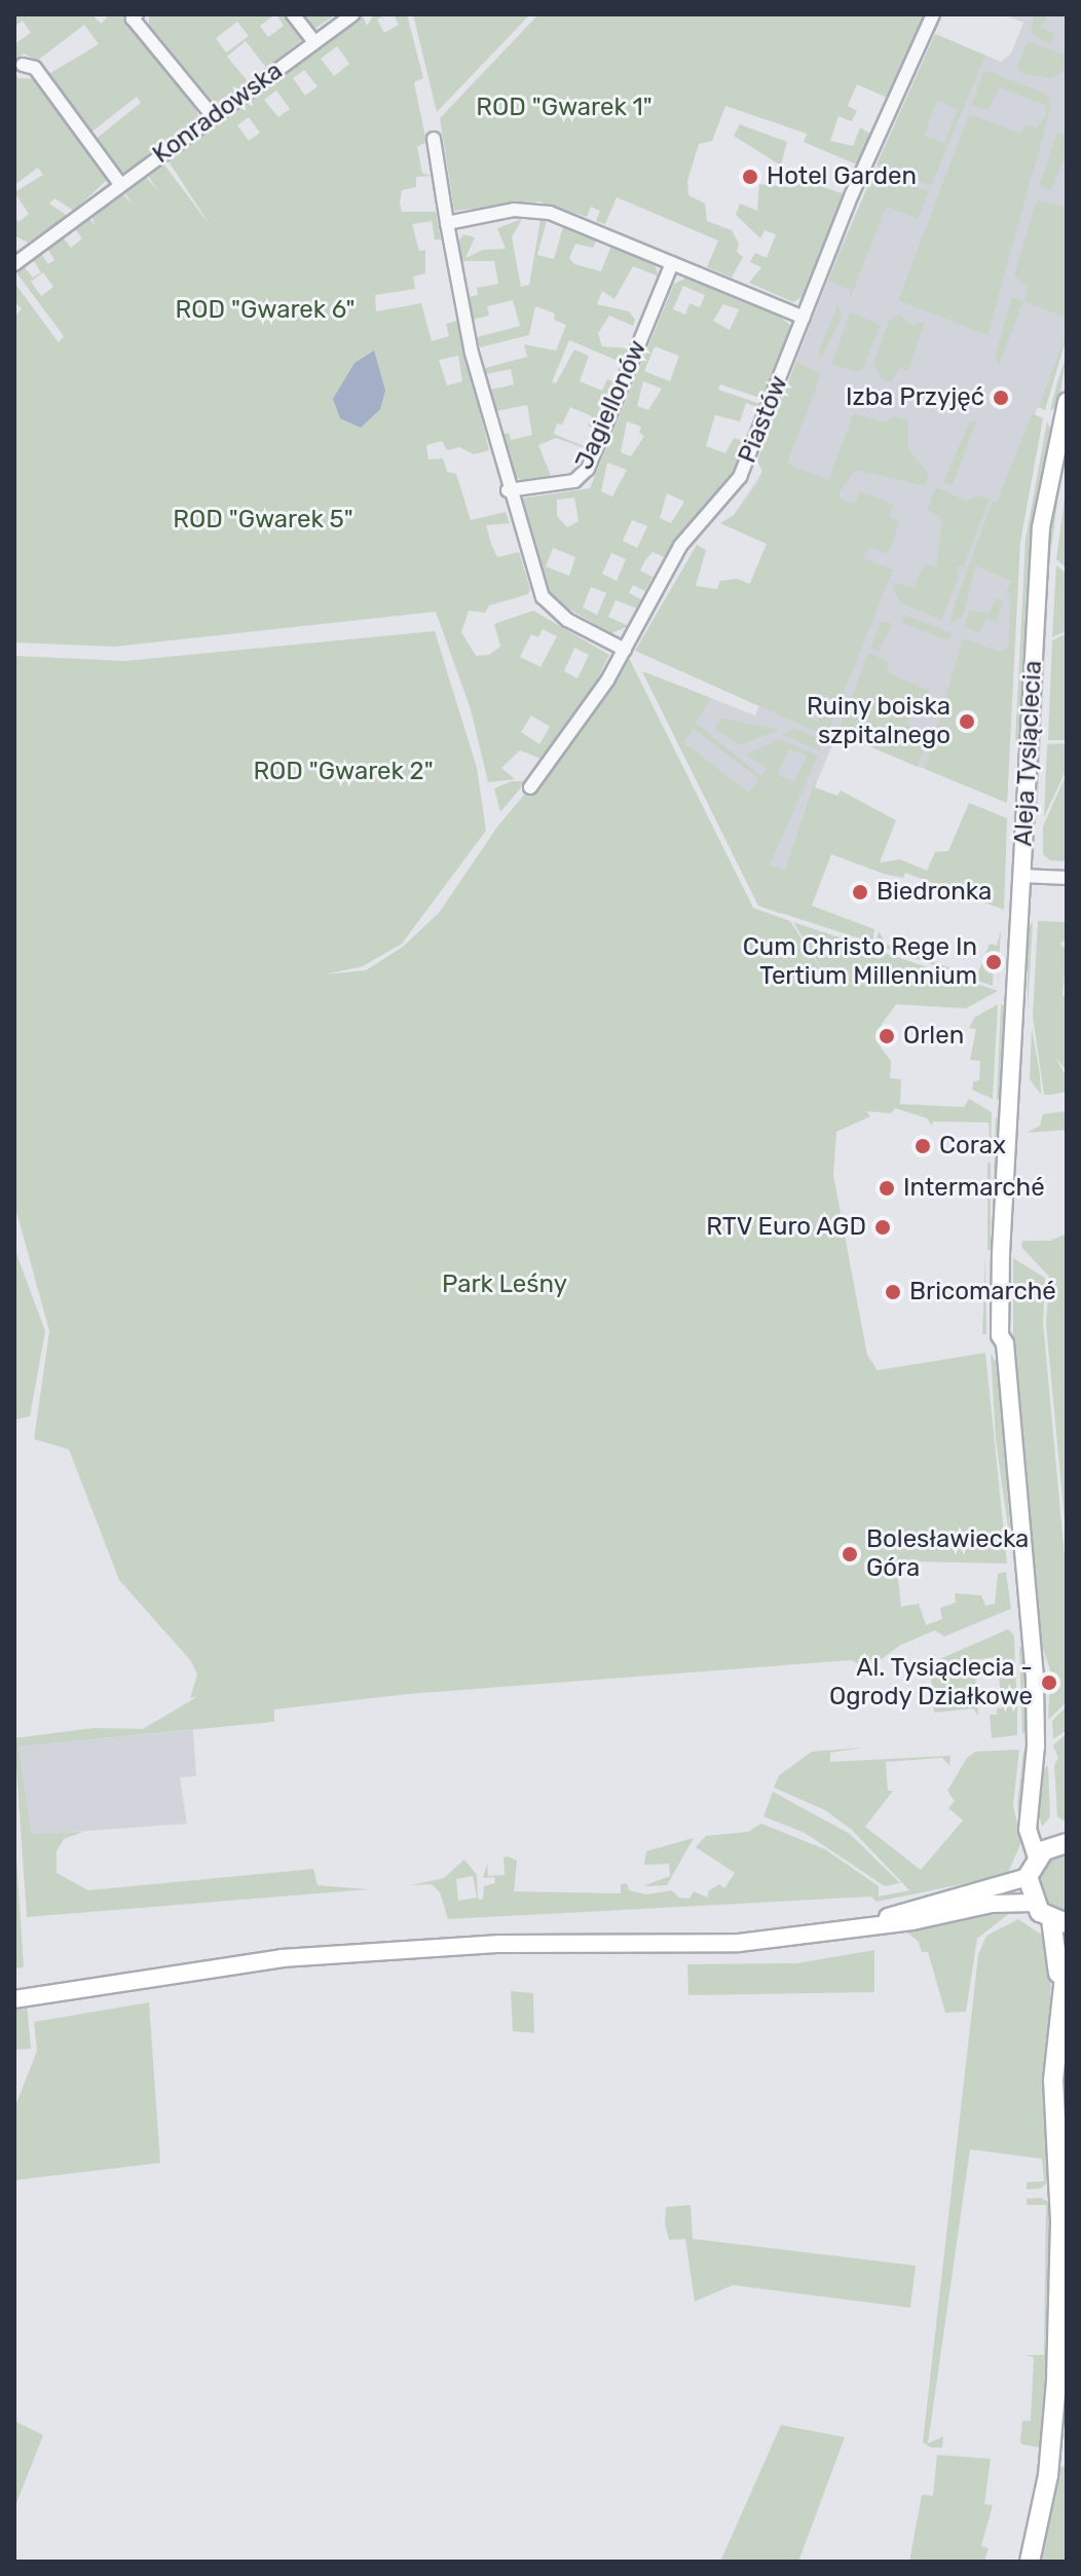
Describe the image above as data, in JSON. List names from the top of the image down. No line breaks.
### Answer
{"streets":{"street":["Konradowska","Jagiellonów","Piastów","Aleja Tysiąclecia"]},"parks":["ROD \"Gwarek 1\"","ROD \"Gwarek 6\"","ROD \"Gwarek 5\"","ROD \"Gwarek 2\"","Park Leśny"],"places":["Hotel Garden","Izba Przyjęć","Ruiny boiska szpitalnego","Biedronka","Cum Christo Rege In Tertium Millennium","Orlen","Corax","Intermarché","RTV Euro AGD","Bricomarché","Bolesławiecka Góra","Al. Tysiąclecia - Ogrody Działkowe"]}
